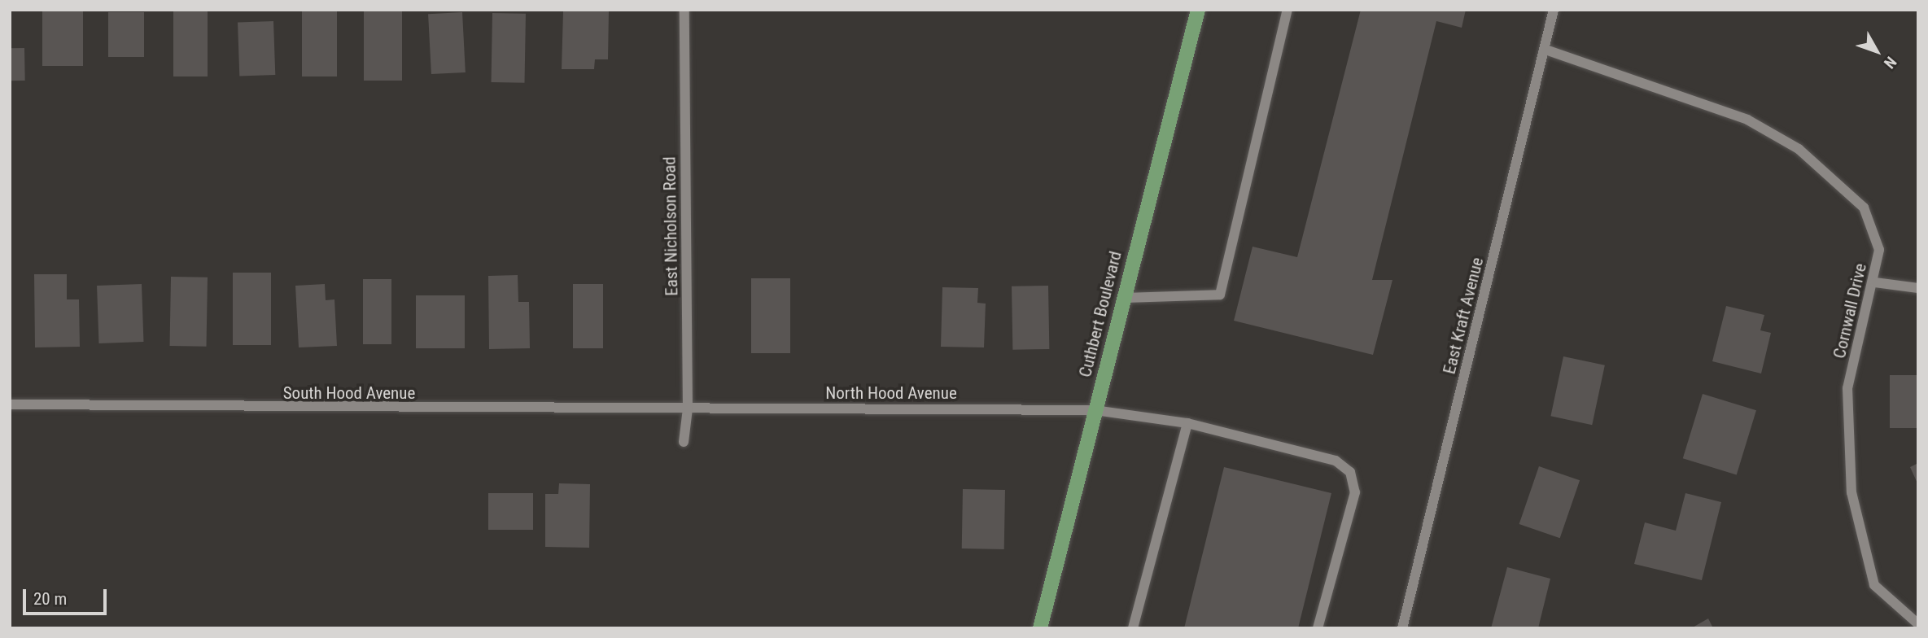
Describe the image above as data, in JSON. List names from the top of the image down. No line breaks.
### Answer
{"streets":{"main road":["Cuthbert Boulevard"],"street":["East Nicholson Road","Cornwall Drive","East Kraft Avenue","South Hood Avenue","North Hood Avenue"]},"crossings":[["East Nicholson Road","South Hood Avenue"],["East Nicholson Road","North Hood Avenue"],["Cornwall Drive","East Kraft Avenue"],["Cuthbert Boulevard","North Hood Avenue"],["South Hood Avenue","North Hood Avenue"]],"scale_bar":"20 m","north":"bottom right"}
